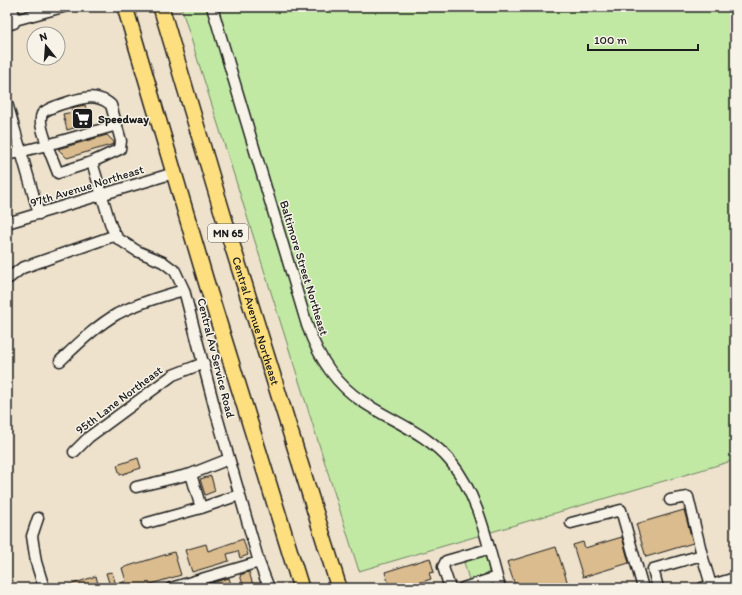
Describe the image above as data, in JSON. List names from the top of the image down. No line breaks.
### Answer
{"streets":{"highway":["MN 65","Central Avenue Northeast"],"street":["97th Avenue Northeast","Baltimore Street Northeast","Central Av Service Road","95th Lane Northeast"]},"crossings":[["97th Avenue Northeast","MN 65"],["97th Avenue Northeast","Central Av Service Road"],["Central Av Service Road","95th Lane Northeast"]],"places":{"supermarket":["Speedway"]},"scale_bar":"100 m","north":"top"}
